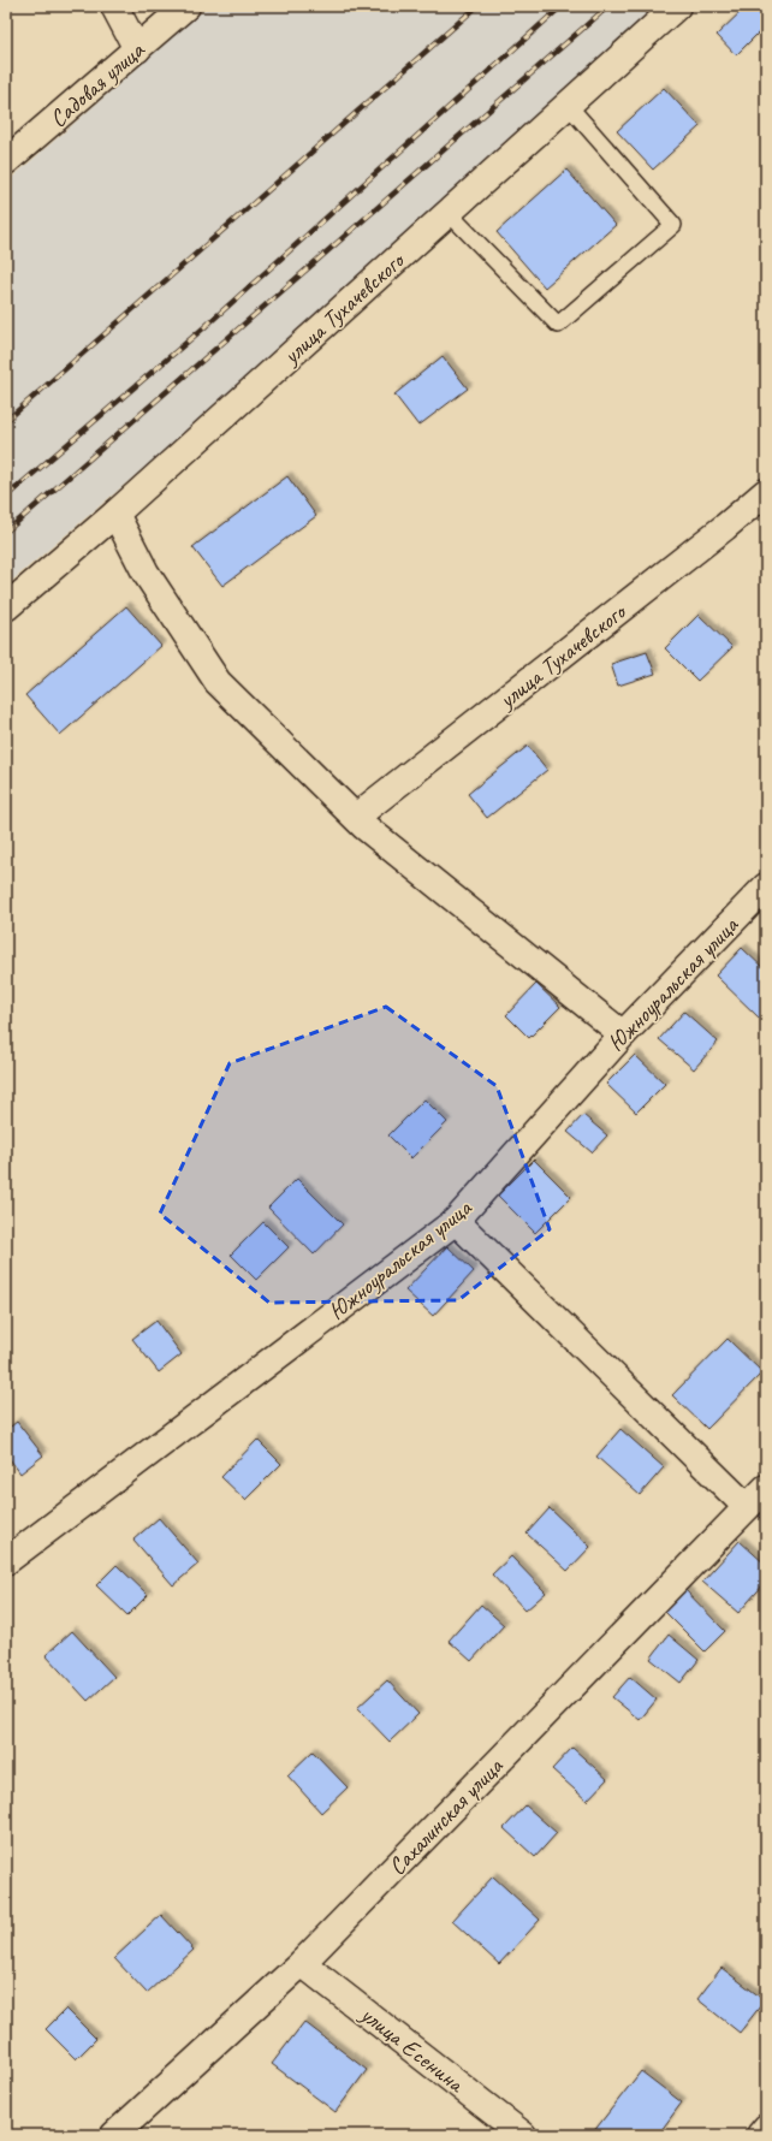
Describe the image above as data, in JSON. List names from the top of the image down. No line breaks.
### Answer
{"streets":{"street":["Садовая улица","улица Тухачевского","Южноуральская улица","Сахалинская улица","улица Есенина"]},"crossings":[["Сахалинская улица","улица Есенина"]]}
